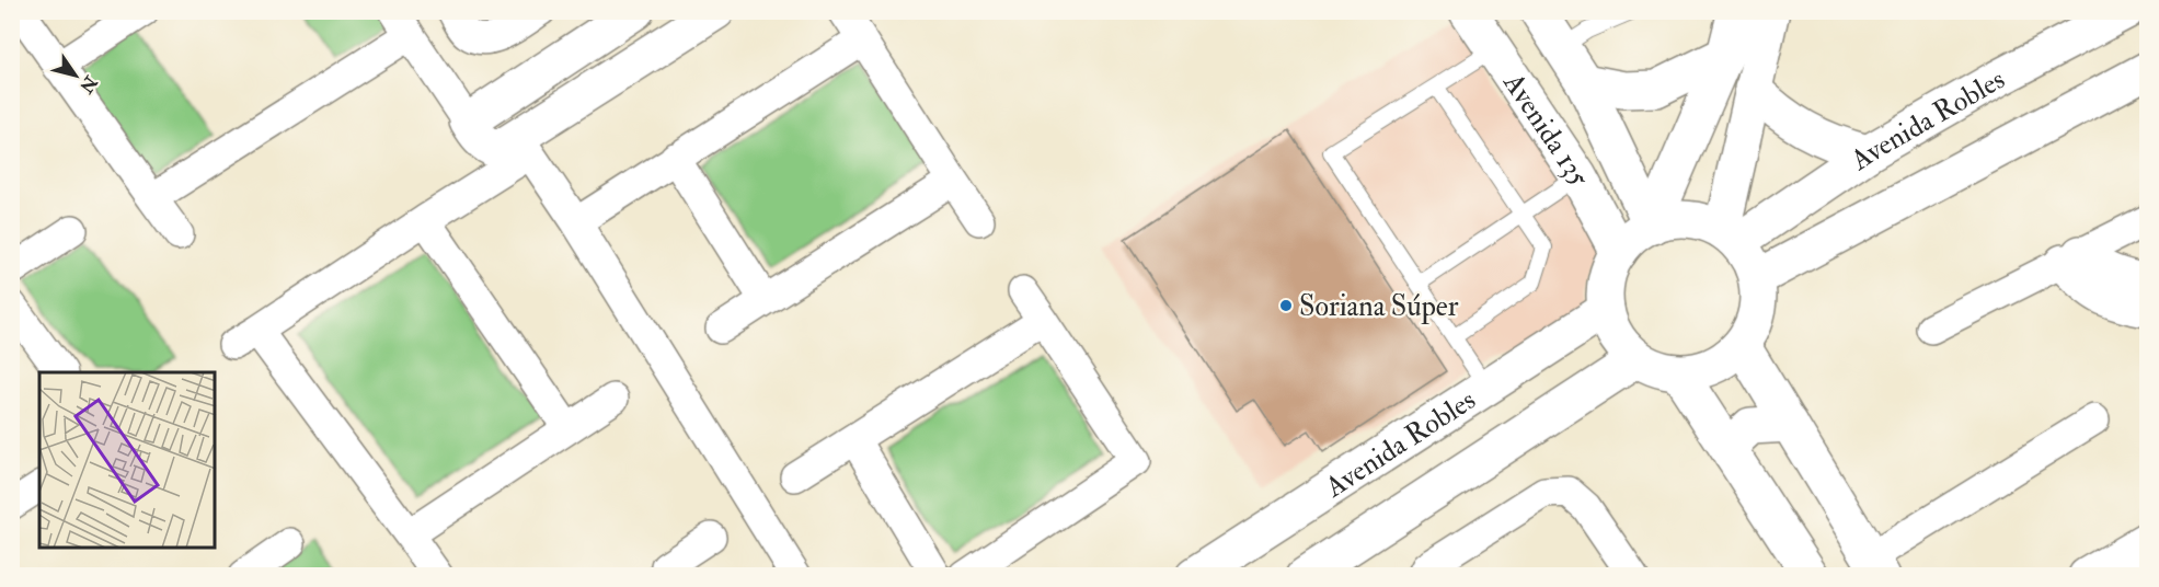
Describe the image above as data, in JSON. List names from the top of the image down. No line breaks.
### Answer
{"streets":{"main road":["Avenida Robles","Avenida 135"]},"crossings":[["Avenida Robles","Avenida 135"]],"places":["Soriana Súper"],"north":"bottom right"}
